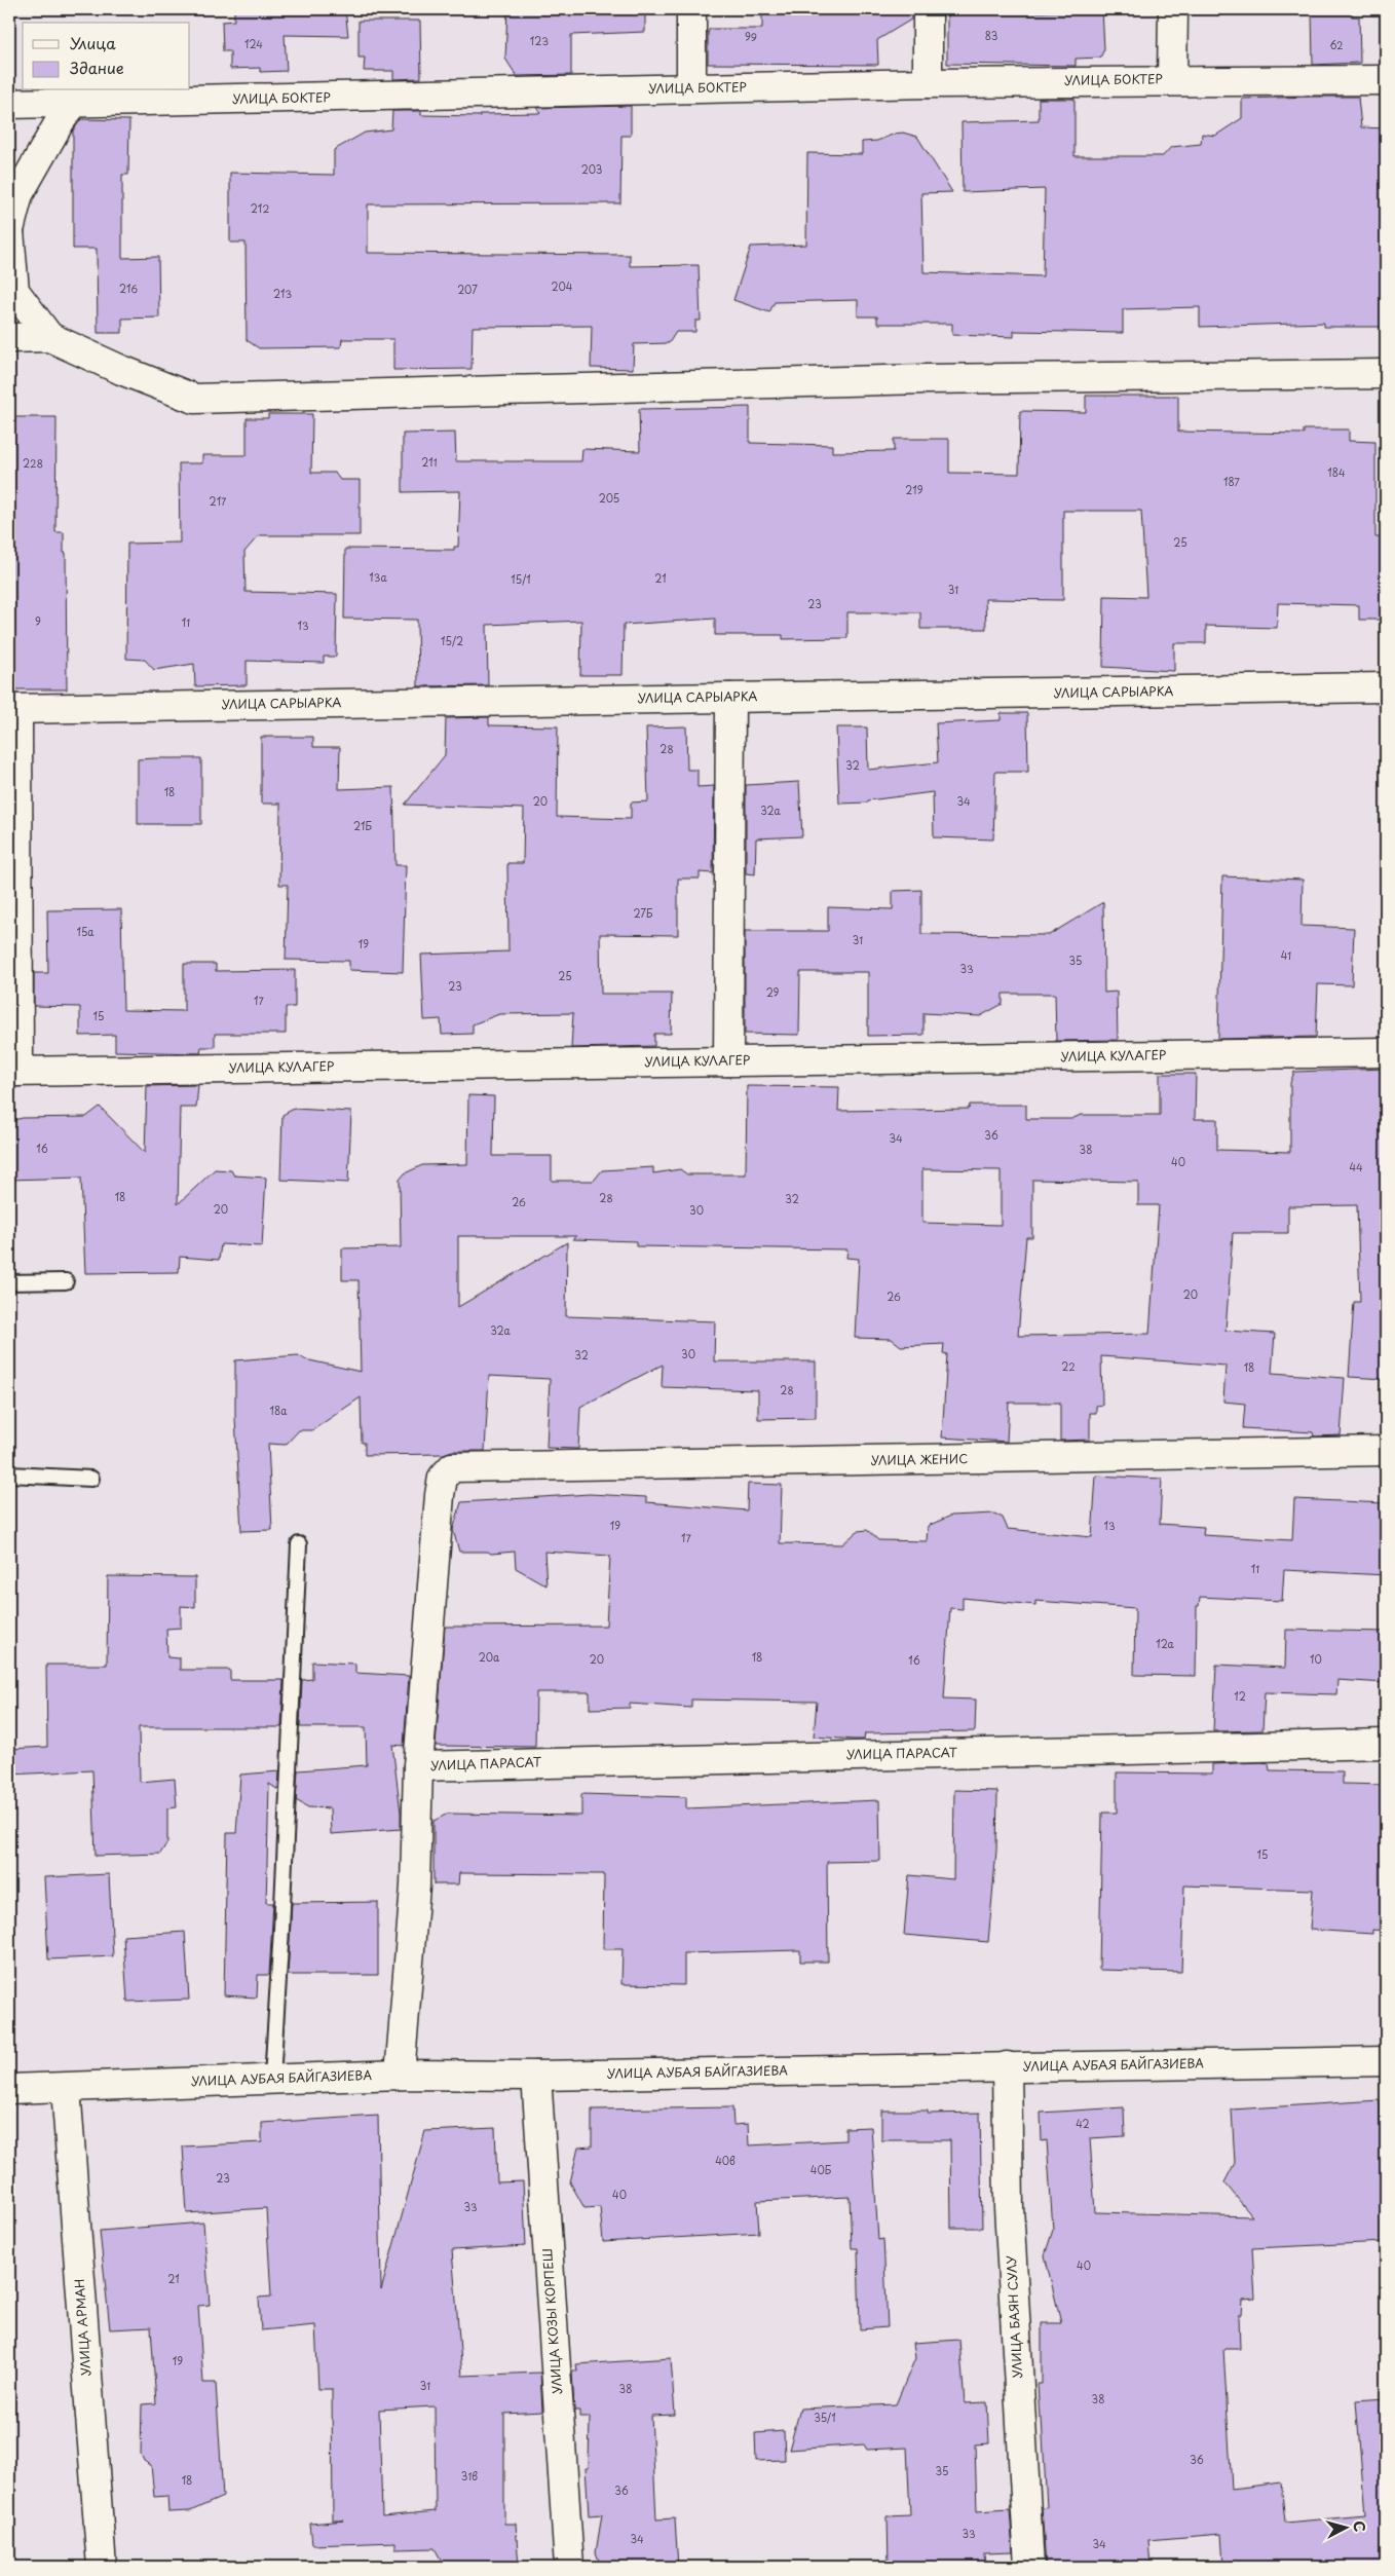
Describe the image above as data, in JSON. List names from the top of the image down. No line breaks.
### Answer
{"streets":{"street":["УЛИЦА БОКТЕР","УЛИЦА САРЫАРКА","УЛИЦА КУЛАГЕР","УЛИЦА ЖЕНИС","УЛИЦА ПАРАСАТ","УЛИЦА АУБАЯ БАЙГАЗИЕВА","УЛИЦА БАЯН СУЛУ","УЛИЦА КОЗЫ КОРПЕШ","УЛИЦА АРМАН"]},"crossings":[["УЛИЦА ЖЕНИС","УЛИЦА ПАРАСАТ"],["УЛИЦА АУБАЯ БАЙГАЗИЕВА","УЛИЦА БАЯН СУЛУ"],["УЛИЦА АУБАЯ БАЙГАЗИЕВА","УЛИЦА КОЗЫ КОРПЕШ"],["УЛИЦА АУБАЯ БАЙГАЗИЕВА","УЛИЦА АРМАН"]],"house_numbers":["83","99","123","124","62","203","212","204","216","207","213","211","228","184","187","219","205","217","25","13а","21","15/1","31","23","9","11","13","15/2","28","32","18","20","34","32а","21Б","27Б","15а","31","19","41","35","33","25","23","29","17","15","36","34","16","38","40","44","18","28","32","26","20","30","20","26","32а","30","32","22","18","28","18а","19","13","17","11","12а","20а","18","20","10","16","12","15","42","40в","40Б","23","40","33","40","21","19","31","38","38","35/1","36","35","31в","18","36","33","34","34"],"legend":["Улица","Здание"],"north":"right"}
